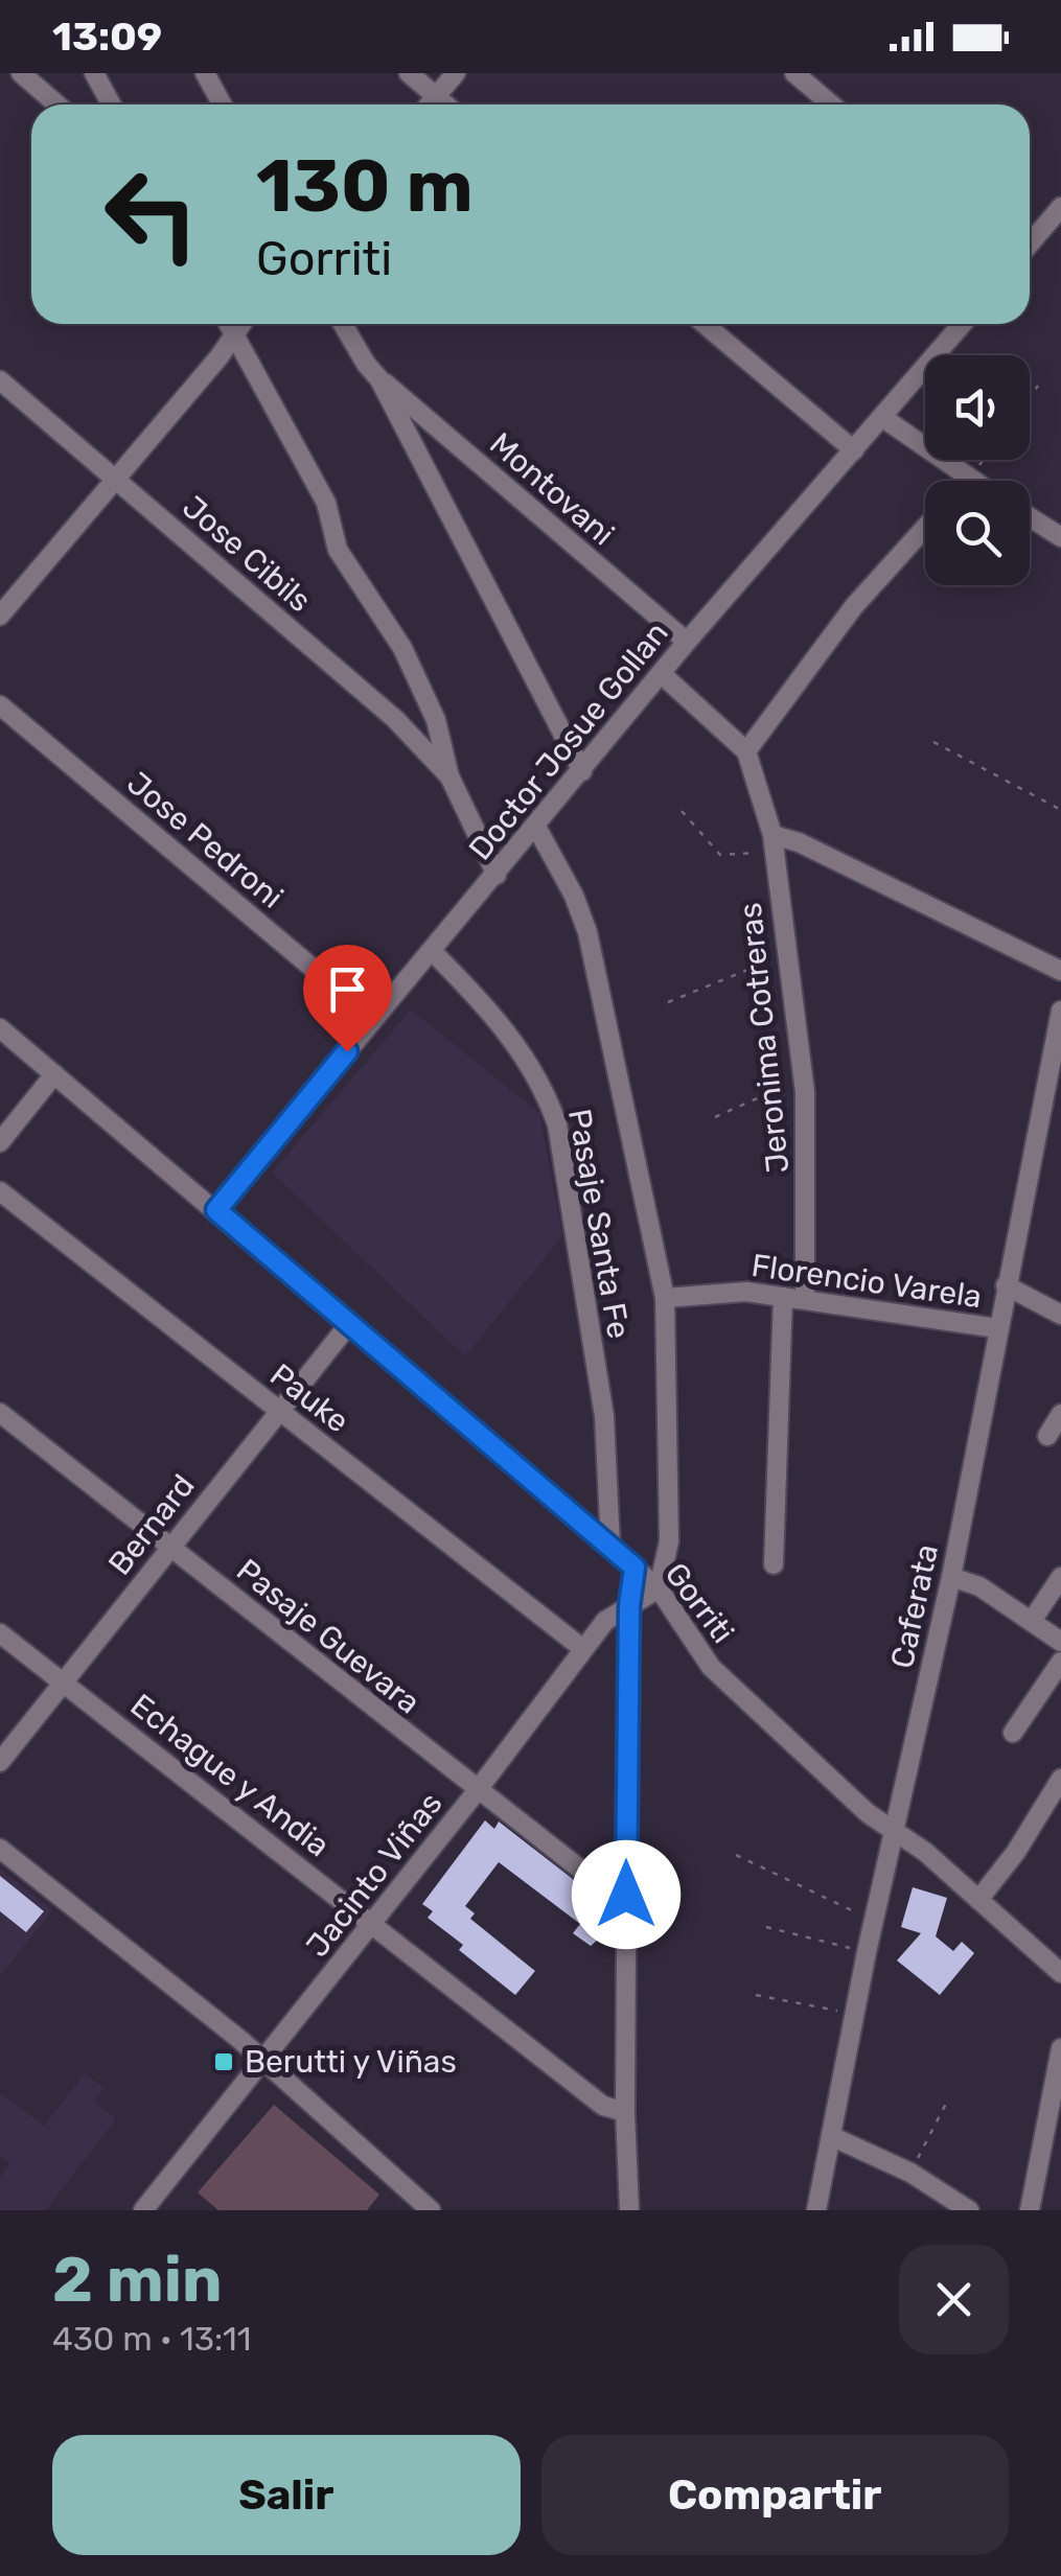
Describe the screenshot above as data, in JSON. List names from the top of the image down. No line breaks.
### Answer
{"streets":{"street":["Montovani","Jose Cibils","Doctor Josue Gollan","Jose Pedroni","Jeronima Cotreras","Pasaje Santa Fe","Florencio Varela","Pauke","Bernard","Gorriti","Caferata","Pasaje Guevara","Echague y Andia","Jacinto Viñas"]},"crossings":[["Montovani","Doctor Josue Gollan"],["Doctor Josue Gollan","Jose Pedroni"],["Doctor Josue Gollan","Pasaje Santa Fe"],["Doctor Josue Gollan","Gorriti"],["Jeronima Cotreras","Florencio Varela"],["Pasaje Santa Fe","Gorriti"],["Florencio Varela","Caferata"],["Pauke","Bernard"],["Pauke","Jacinto Viñas"],["Bernard","Gorriti"],["Bernard","Pasaje Guevara"],["Bernard","Echague y Andia"],["Gorriti","Caferata"],["Gorriti","Jacinto Viñas"],["Pasaje Guevara","Jacinto Viñas"],["Echague y Andia","Jacinto Viñas"]],"places":{"transit":["Berutti y Viñas"]},"page":{"status":"13:09","turn":["130 m","Gorriti"],"heading":["2 min","430 m · 13:11"],"buttons":["Salir","Compartir"]}}
